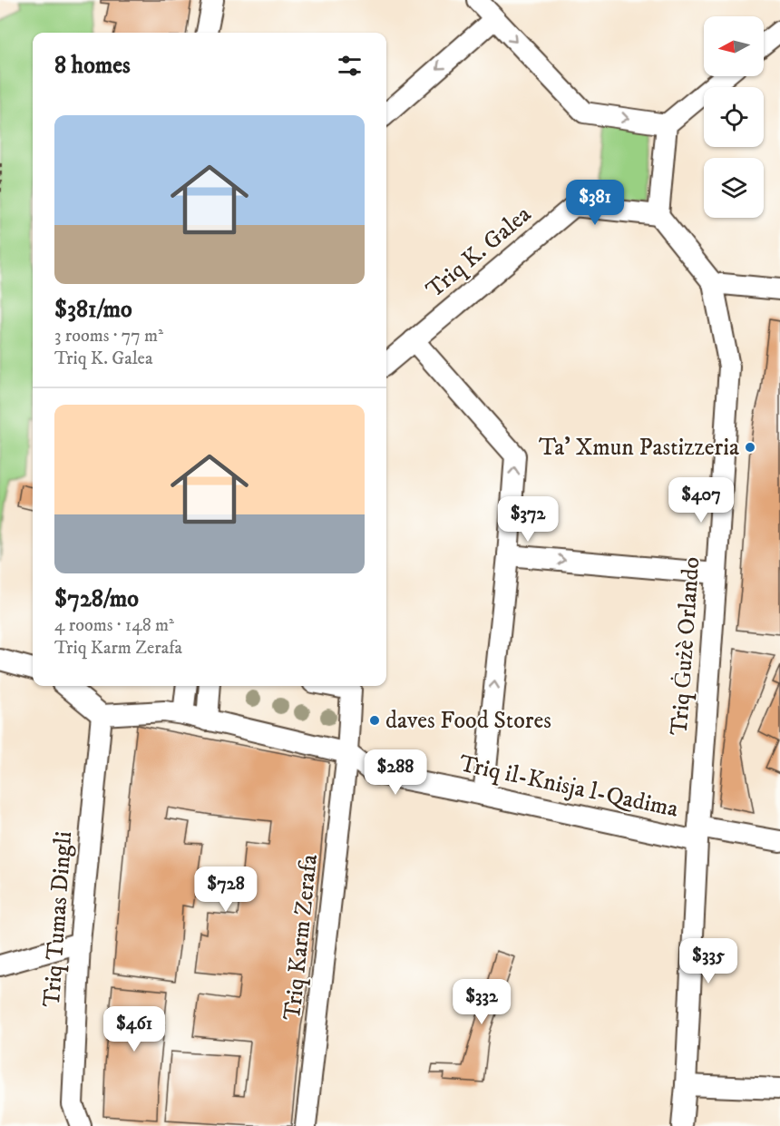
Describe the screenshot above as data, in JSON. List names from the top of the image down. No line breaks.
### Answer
{"streets":{"street":["Triq K. Galea","Triq Ġużè Orlando","Triq il-Knisja l-Qadima","Triq Tumas Dingli","Triq Karm Zerafa"]},"crossings":[["Triq K. Galea","Triq Ġużè Orlando"],["Triq Ġużè Orlando","Triq il-Knisja l-Qadima"],["Triq il-Knisja l-Qadima","Triq Tumas Dingli"],["Triq il-Knisja l-Qadima","Triq Karm Zerafa"]],"places":["Ta' Xmun Pastizzeria","daves Food Stores"],"north":"left","page":{"heading":"8 homes","list":[{"name":"$381/mo","note":"3 rooms · 77 m² · Triq K. Galea"},{"name":"$728/mo","note":"4 rooms · 148 m² · Triq Karm Zerafa"}],"price":["$381","$407","$372","$288","$728","$335","$332","$461"]}}
